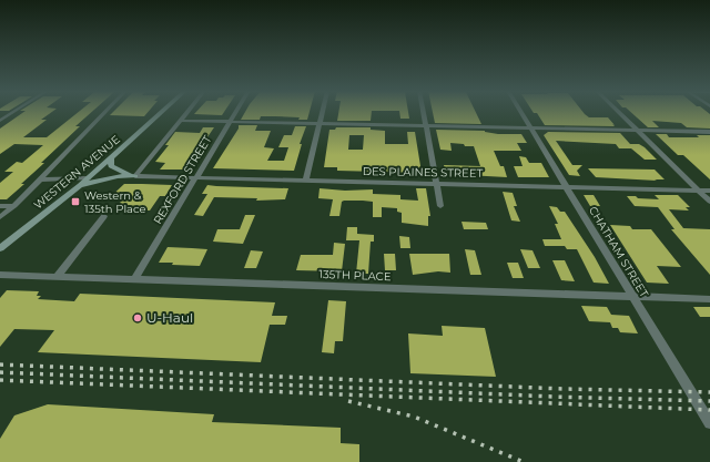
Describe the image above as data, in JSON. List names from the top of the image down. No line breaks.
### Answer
{"streets":{"main road":["WESTERN AVENUE"],"street":["DES PLAINES STREET","REXFORD STREET","CHATHAM STREET","135TH PLACE"]},"crossings":[["DES PLAINES STREET","REXFORD STREET"],["DES PLAINES STREET","CHATHAM STREET"],["REXFORD STREET","135TH PLACE"],["CHATHAM STREET","135TH PLACE"]],"places":{"transit":["Western & 135th Place"],"other":["U-Haul"]}}
